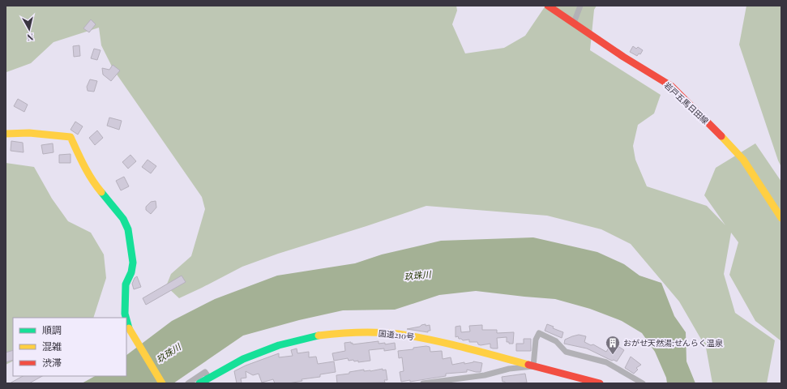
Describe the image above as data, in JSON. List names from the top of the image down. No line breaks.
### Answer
{"streets":{"main road":["岩戸五馬日田線","国道210号"]},"water":["玖珠川"],"places":{"building":["おがせ天然湯;せんらく温泉"]},"legend":["順調","混雑","渋滞"],"north":"bottom"}
